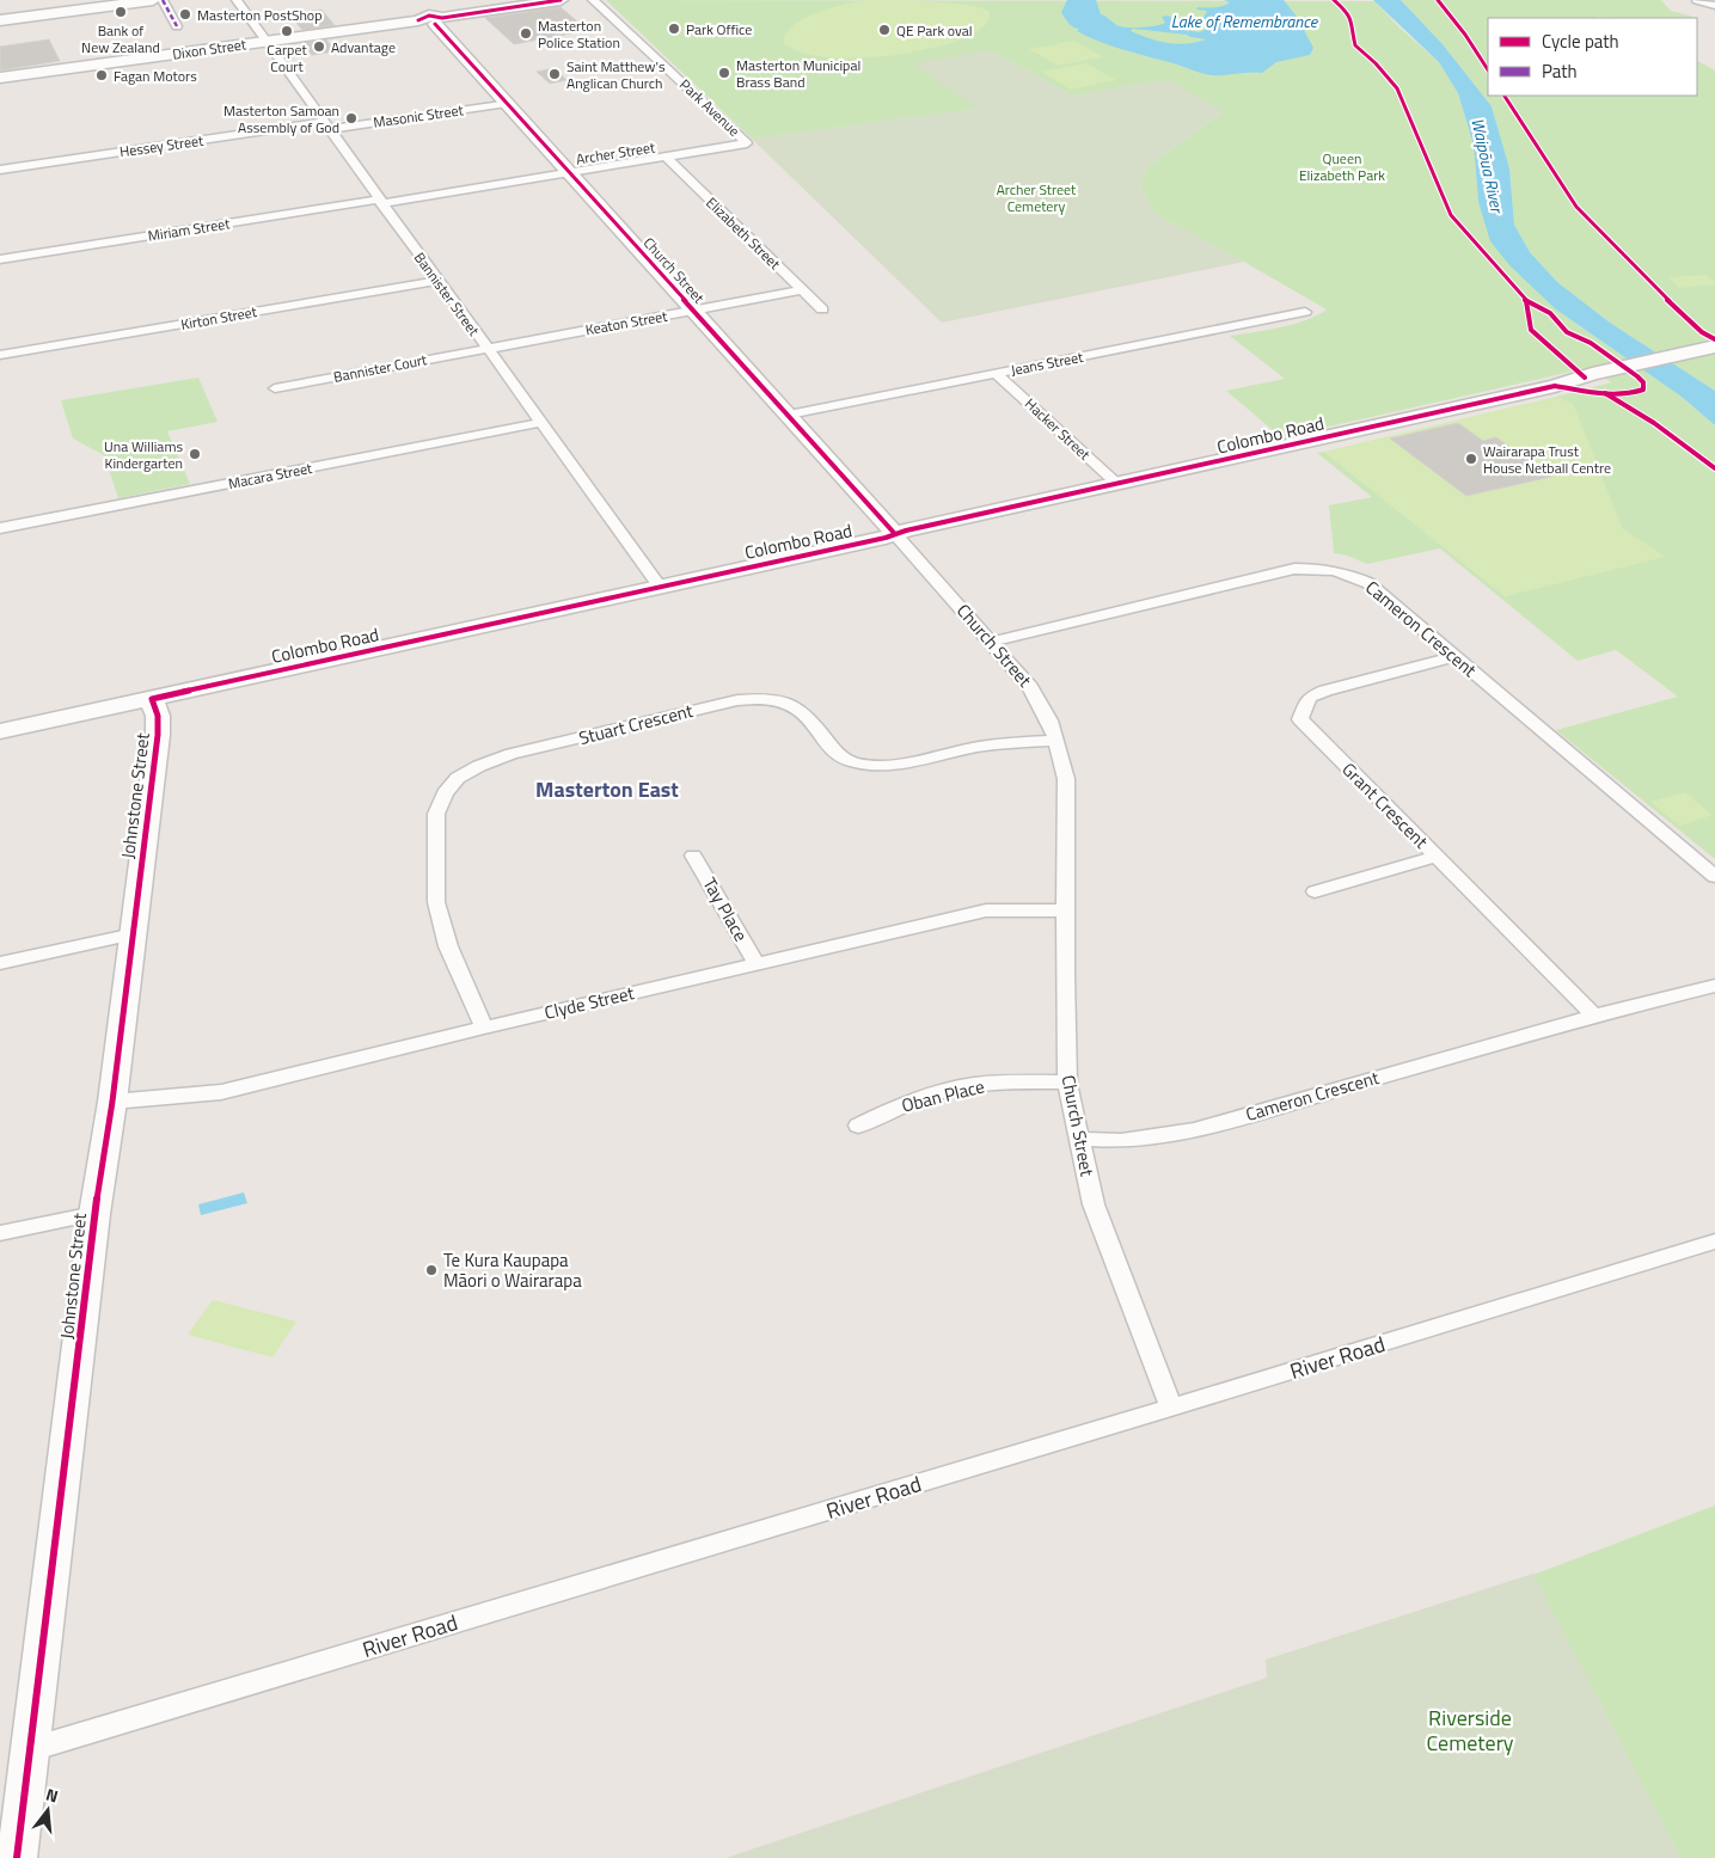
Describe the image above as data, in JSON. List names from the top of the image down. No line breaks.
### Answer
{"streets":{"street":["Dixon Street","Park Avenue","Masonic Street","Hessey Street","Archer Street","Miriam Street","Elizabeth Street","Church Street","Bannister Street","Kirton Street","Keaton Street","Jeans Street","Bannister Court","Hacker Street","Colombo Road","Macara Street","Cameron Crescent","Stuart Crescent","Johnstone Street","Grant Crescent","Tay Place","Clyde Street","Oban Place","River Road"]},"crossings":[["Dixon Street","Church Street"],["Dixon Street","Bannister Street"],["Park Avenue","Archer Street"],["Masonic Street","Hessey Street"],["Masonic Street","Church Street"],["Masonic Street","Bannister Street"],["Hessey Street","Bannister Street"],["Archer Street","Miriam Street"],["Archer Street","Elizabeth Street"],["Archer Street","Church Street"],["Archer Street","Bannister Street"],["Miriam Street","Bannister Street"],["Elizabeth Street","Keaton Street"],["Church Street","Keaton Street"],["Church Street","Jeans Street"],["Church Street","Colombo Road"],["Church Street","Cameron Crescent"],["Church Street","Stuart Crescent"],["Church Street","Clyde Street"],["Church Street","Oban Place"],["Church Street","River Road"],["Bannister Street","Kirton Street"],["Bannister Street","Keaton Street"],["Bannister Street","Bannister Court"],["Bannister Street","Colombo Road"],["Bannister Street","Macara Street"],["Keaton Street","Bannister Court"],["Jeans Street","Hacker Street"],["Hacker Street","Colombo Road"],["Colombo Road","Johnstone Street"],["Cameron Crescent","Grant Crescent"],["Stuart Crescent","Clyde Street"],["Johnstone Street","Clyde Street"],["Johnstone Street","River Road"],["Tay Place","Clyde Street"]],"districts":["Masterton East"],"water":["Lake of Remembrance","Waipōua River"],"parks":["Queen Elizabeth Park","Archer Street Cemetery","Riverside Cemetery"],"places":["Bank of New Zealand","Masterton PostShop","Park Office","QE Park oval","Carpet Court","Masterton Police Station","Advantage","Masterton Municipal Brass Band","Saint Matthew's Anglican Church","Fagan Motors","Masterton Samoan Assembly of God","Una Williams Kindergarten","Wairarapa Trust House Netball Centre","Te Kura Kaupapa Māori o Wairarapa"],"legend":["Cycle path","Path"],"north":"top"}
